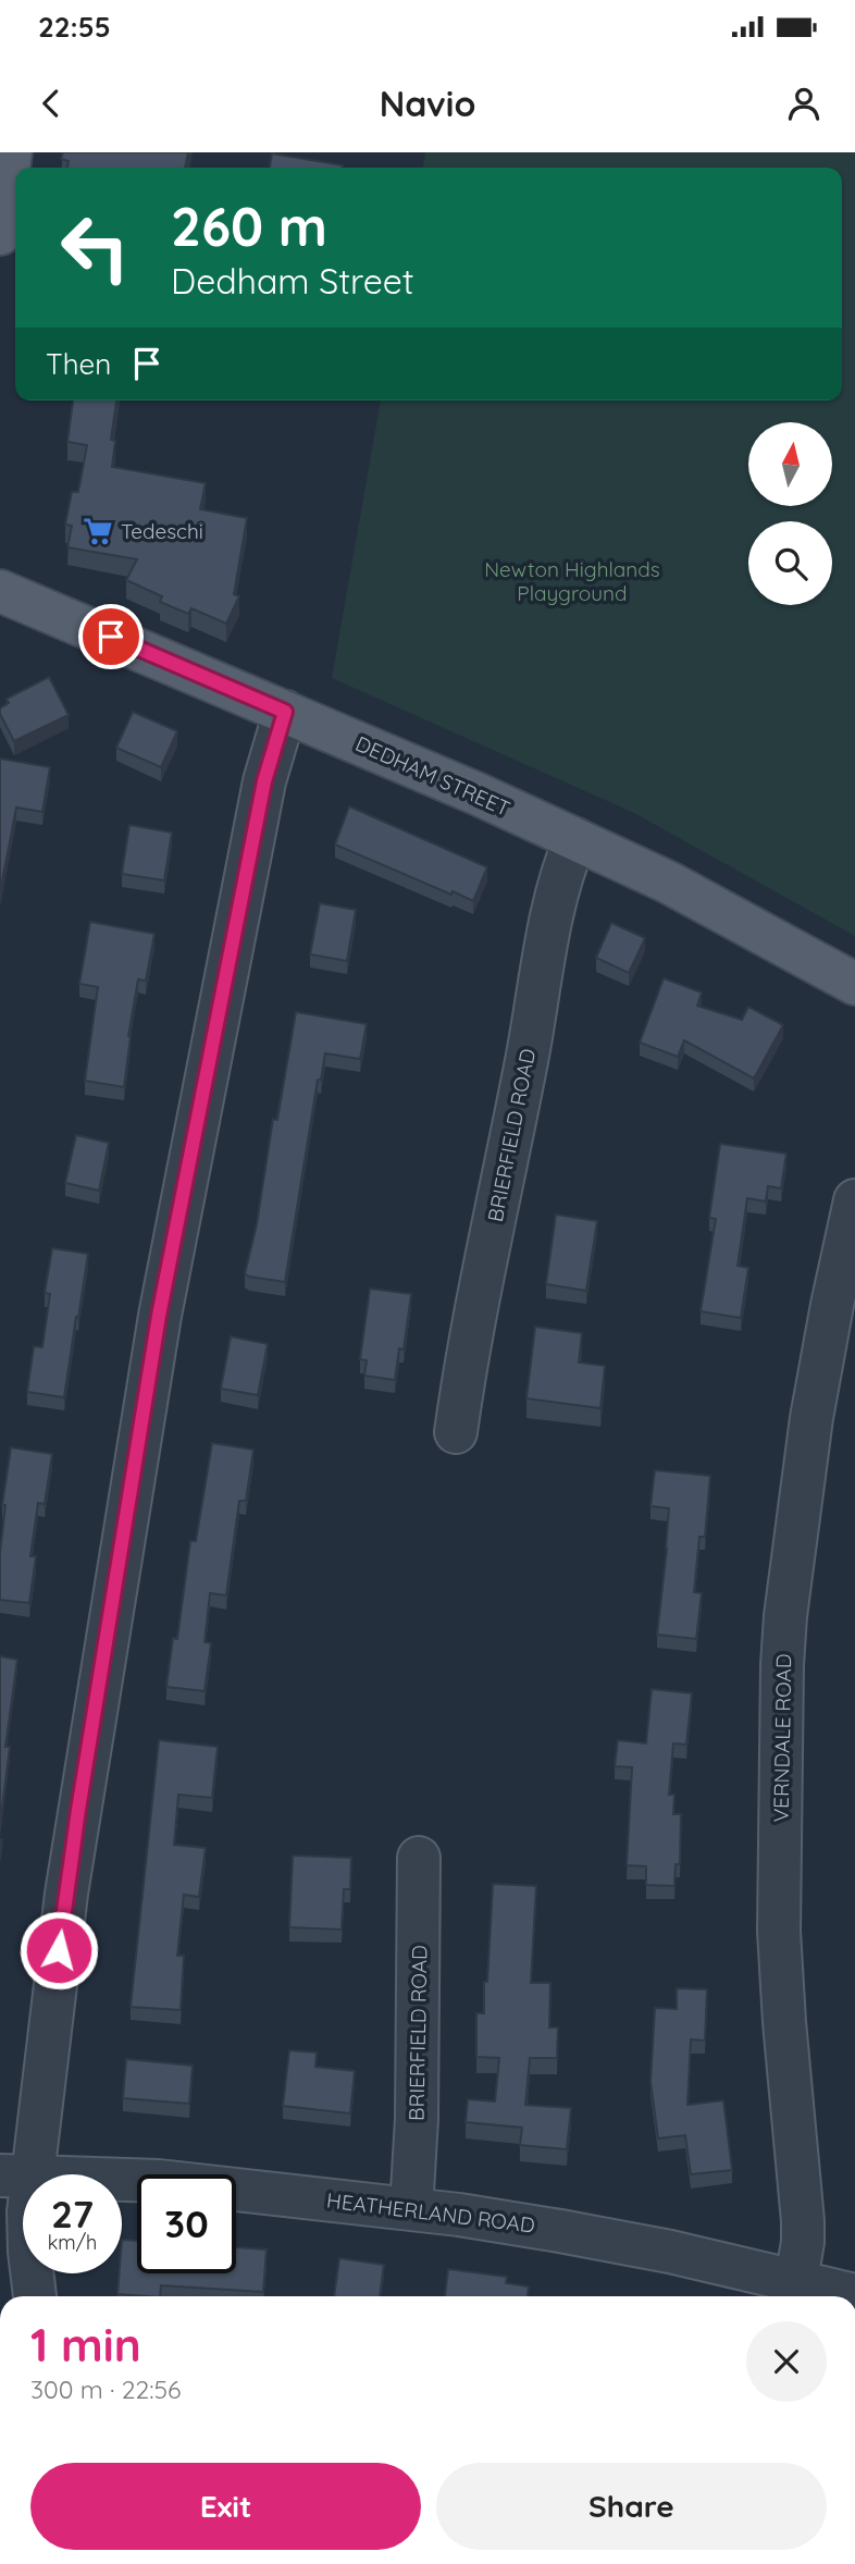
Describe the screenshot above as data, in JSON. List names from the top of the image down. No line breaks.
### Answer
{"streets":{"main road":["DEDHAM STREET"],"street":["BRIERFIELD ROAD","VERNDALE ROAD","HEATHERLAND ROAD"]},"crossings":[["DEDHAM STREET","BRIERFIELD ROAD"],["BRIERFIELD ROAD","HEATHERLAND ROAD"],["VERNDALE ROAD","HEATHERLAND ROAD"]],"parks":["Newton Highlands Playground"],"places":{"supermarket":["Tedeschi"]},"north":"top","page":{"status":"22:55","header":"Navio","turn":["260 m","Dedham Street"],"then":"Then","speed":"27 km/h","limit":"30","heading":["1 min","300 m · 22:56"],"buttons":["Exit","Share"]}}
